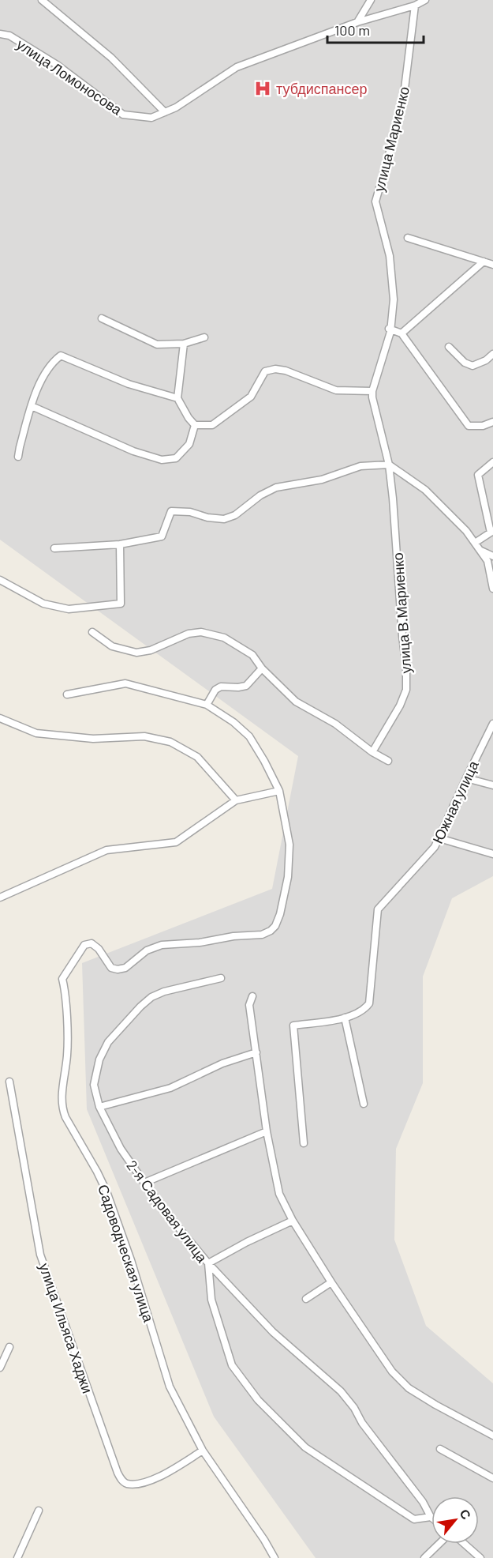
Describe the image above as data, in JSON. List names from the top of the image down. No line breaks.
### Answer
{"streets":{"street":["улица Ломоносова","улица Мариенко","улица В.Мариенко","Южная улица","2-я Садовая улица","Садоводческая улица","улица Ильяса Хаджи"]},"crossings":[["улица Ломоносова","улица Мариенко"],["улица Мариенко","улица В.Мариенко"],["Садоводческая улица","улица Ильяса Хаджи"]],"places":{"hospital":["тубдиспансер"]},"scale_bar":"100 m","north":"top right"}
